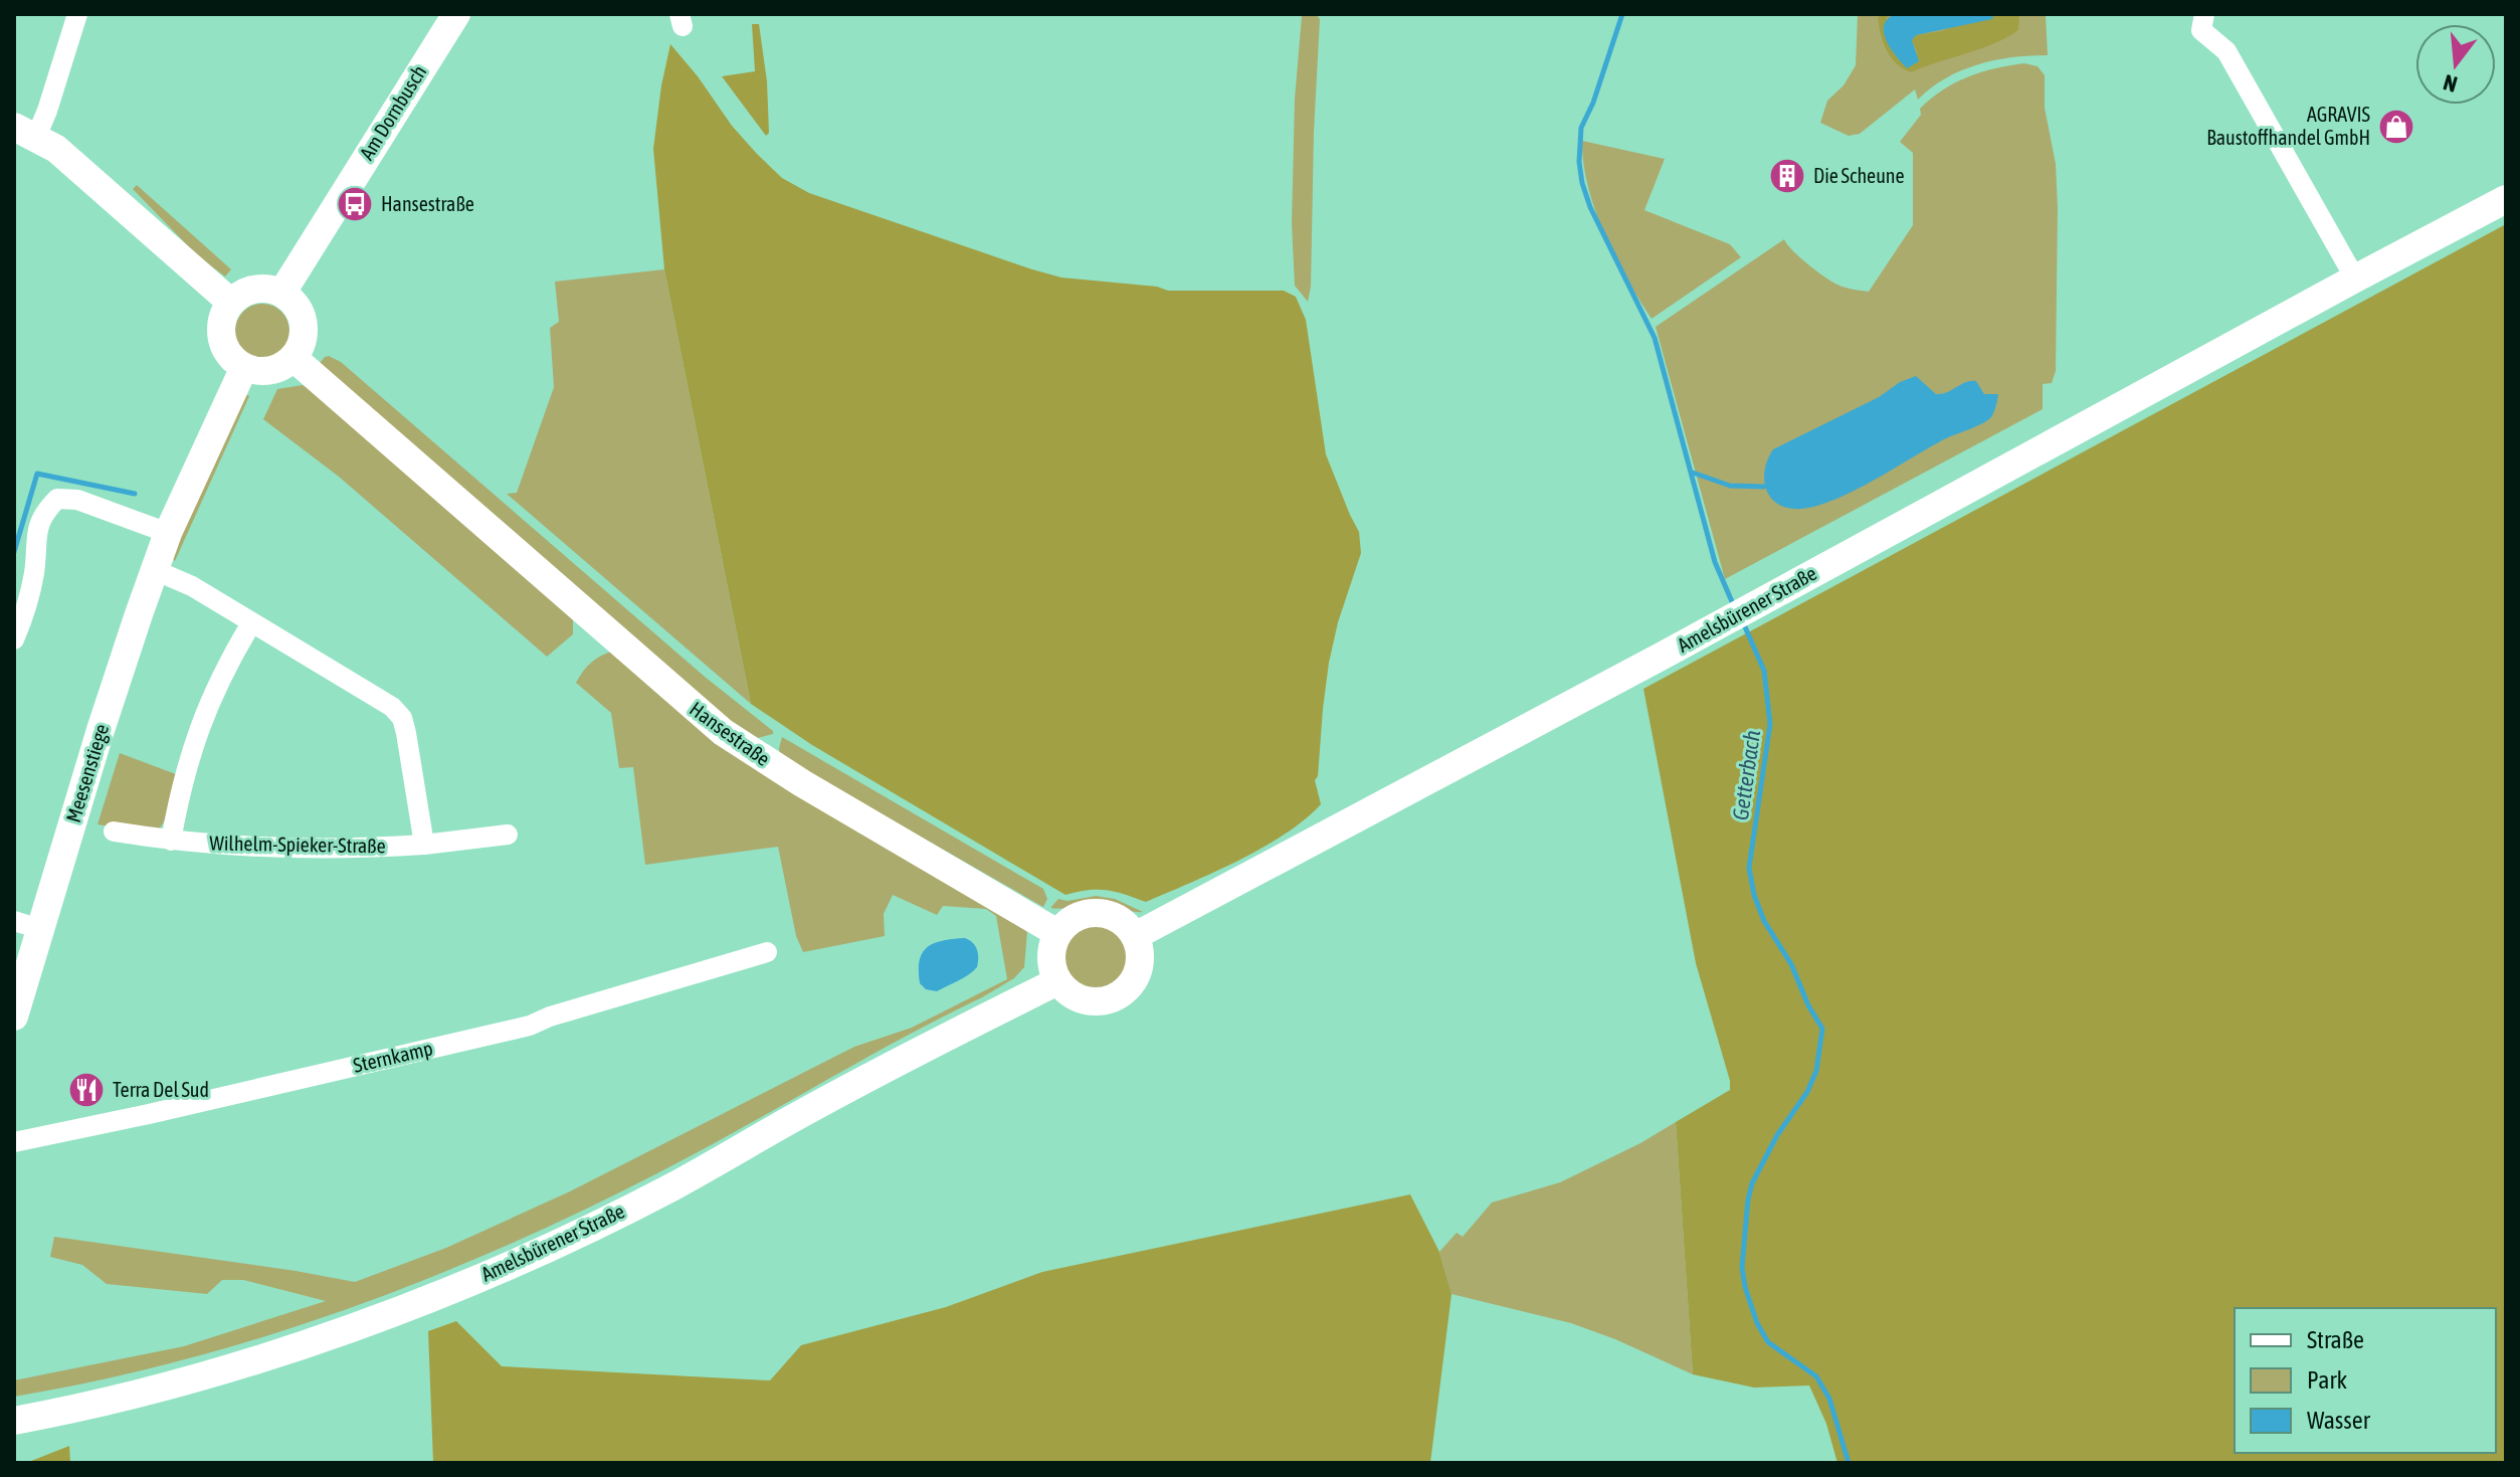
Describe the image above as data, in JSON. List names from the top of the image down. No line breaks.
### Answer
{"streets":{"main road":["Am Dornbusch","Amelsbürener Straße","Hansestraße","Meesenstiege"],"street":["Wilhelm-Spieker-Straße","Sternkamp"]},"crossings":[["Am Dornbusch","Hansestraße"],["Am Dornbusch","Meesenstiege"],["Amelsbürener Straße","Hansestraße"],["Hansestraße","Meesenstiege"]],"water":["Getterbach"],"places":{"shop":["AGRAVIS Baustoffhandel GmbH"],"building":["Die Scheune"],"bus stop":["Hansestraße"],"restaurant":["Terra Del Sud"]},"legend":["Straße","Park","Wasser"],"north":"bottom"}
